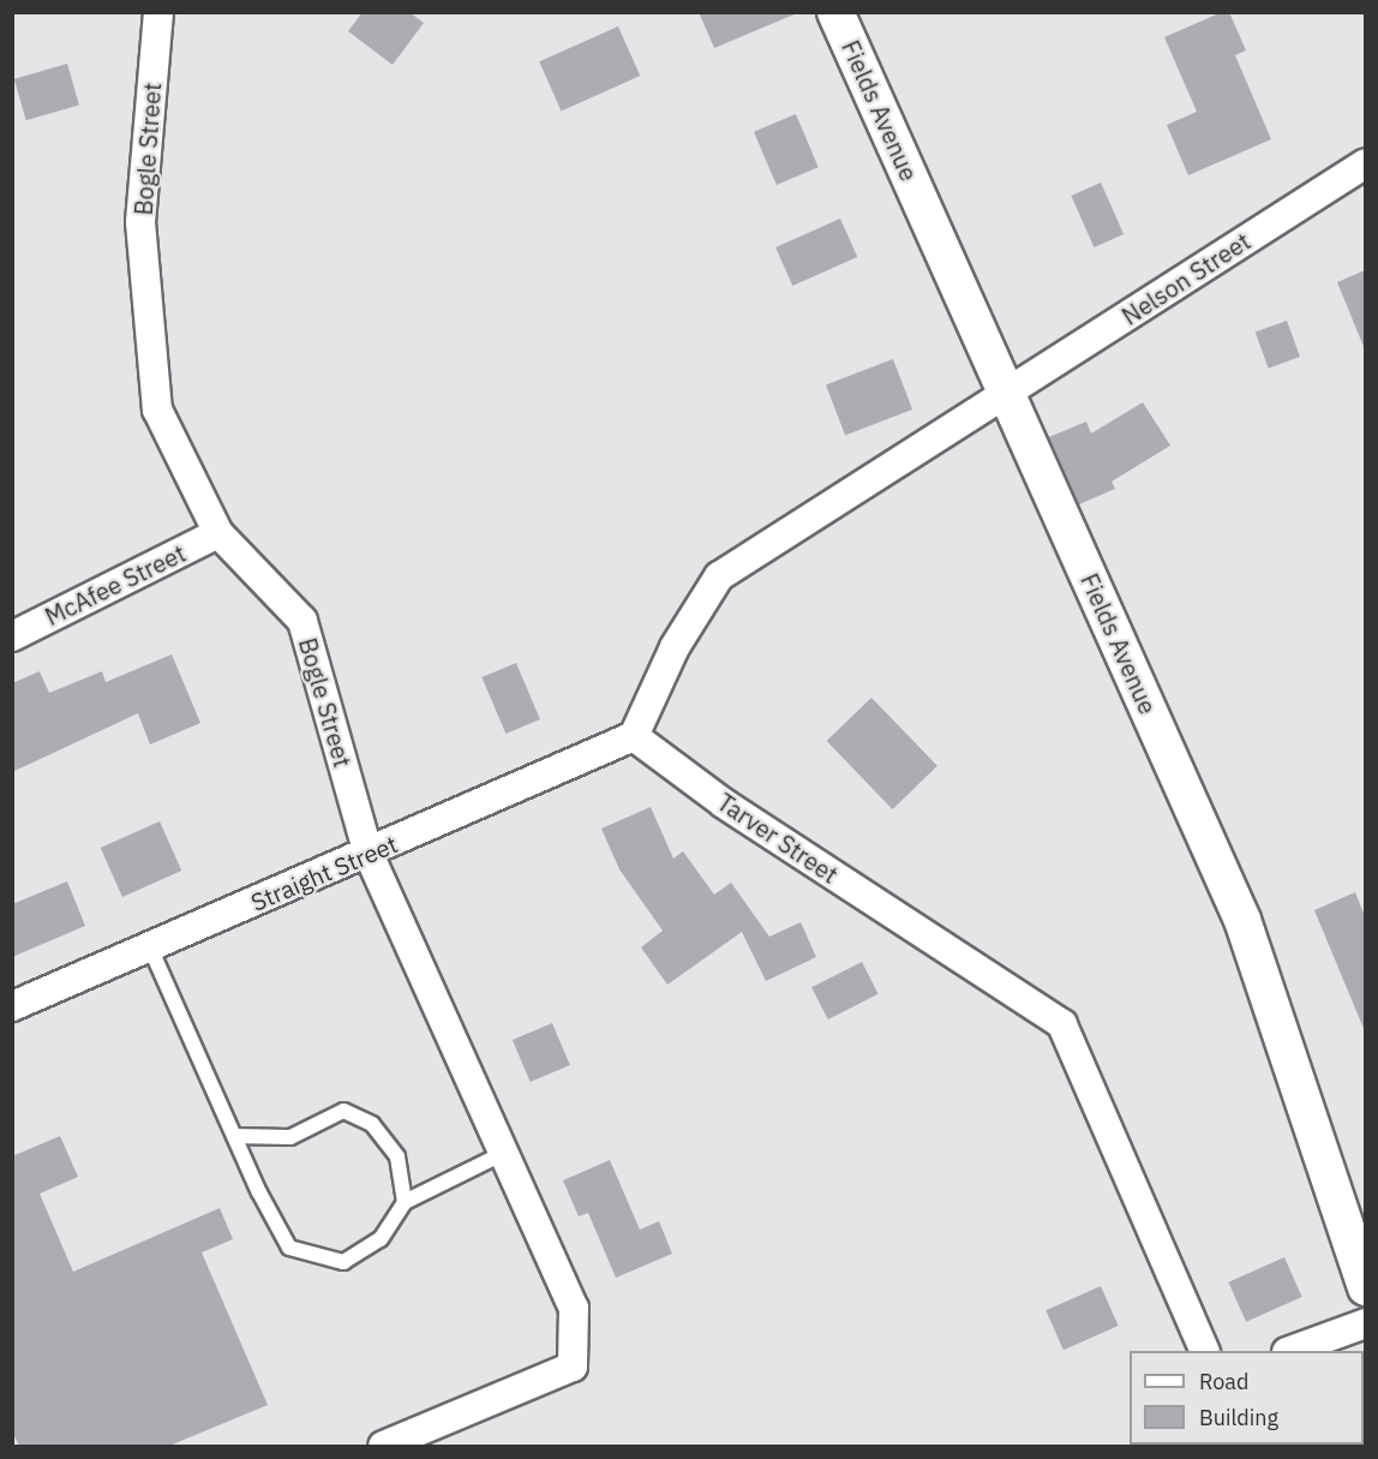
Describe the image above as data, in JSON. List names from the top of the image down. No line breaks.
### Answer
{"streets":{"street":["Fields Avenue","Bogle Street","Nelson Street","McAfee Street","Tarver Street","Straight Street"]},"crossings":[["Fields Avenue","Nelson Street"],["Bogle Street","McAfee Street"],["Bogle Street","Straight Street"],["Tarver Street","Straight Street"]],"legend":["Road","Building"]}
